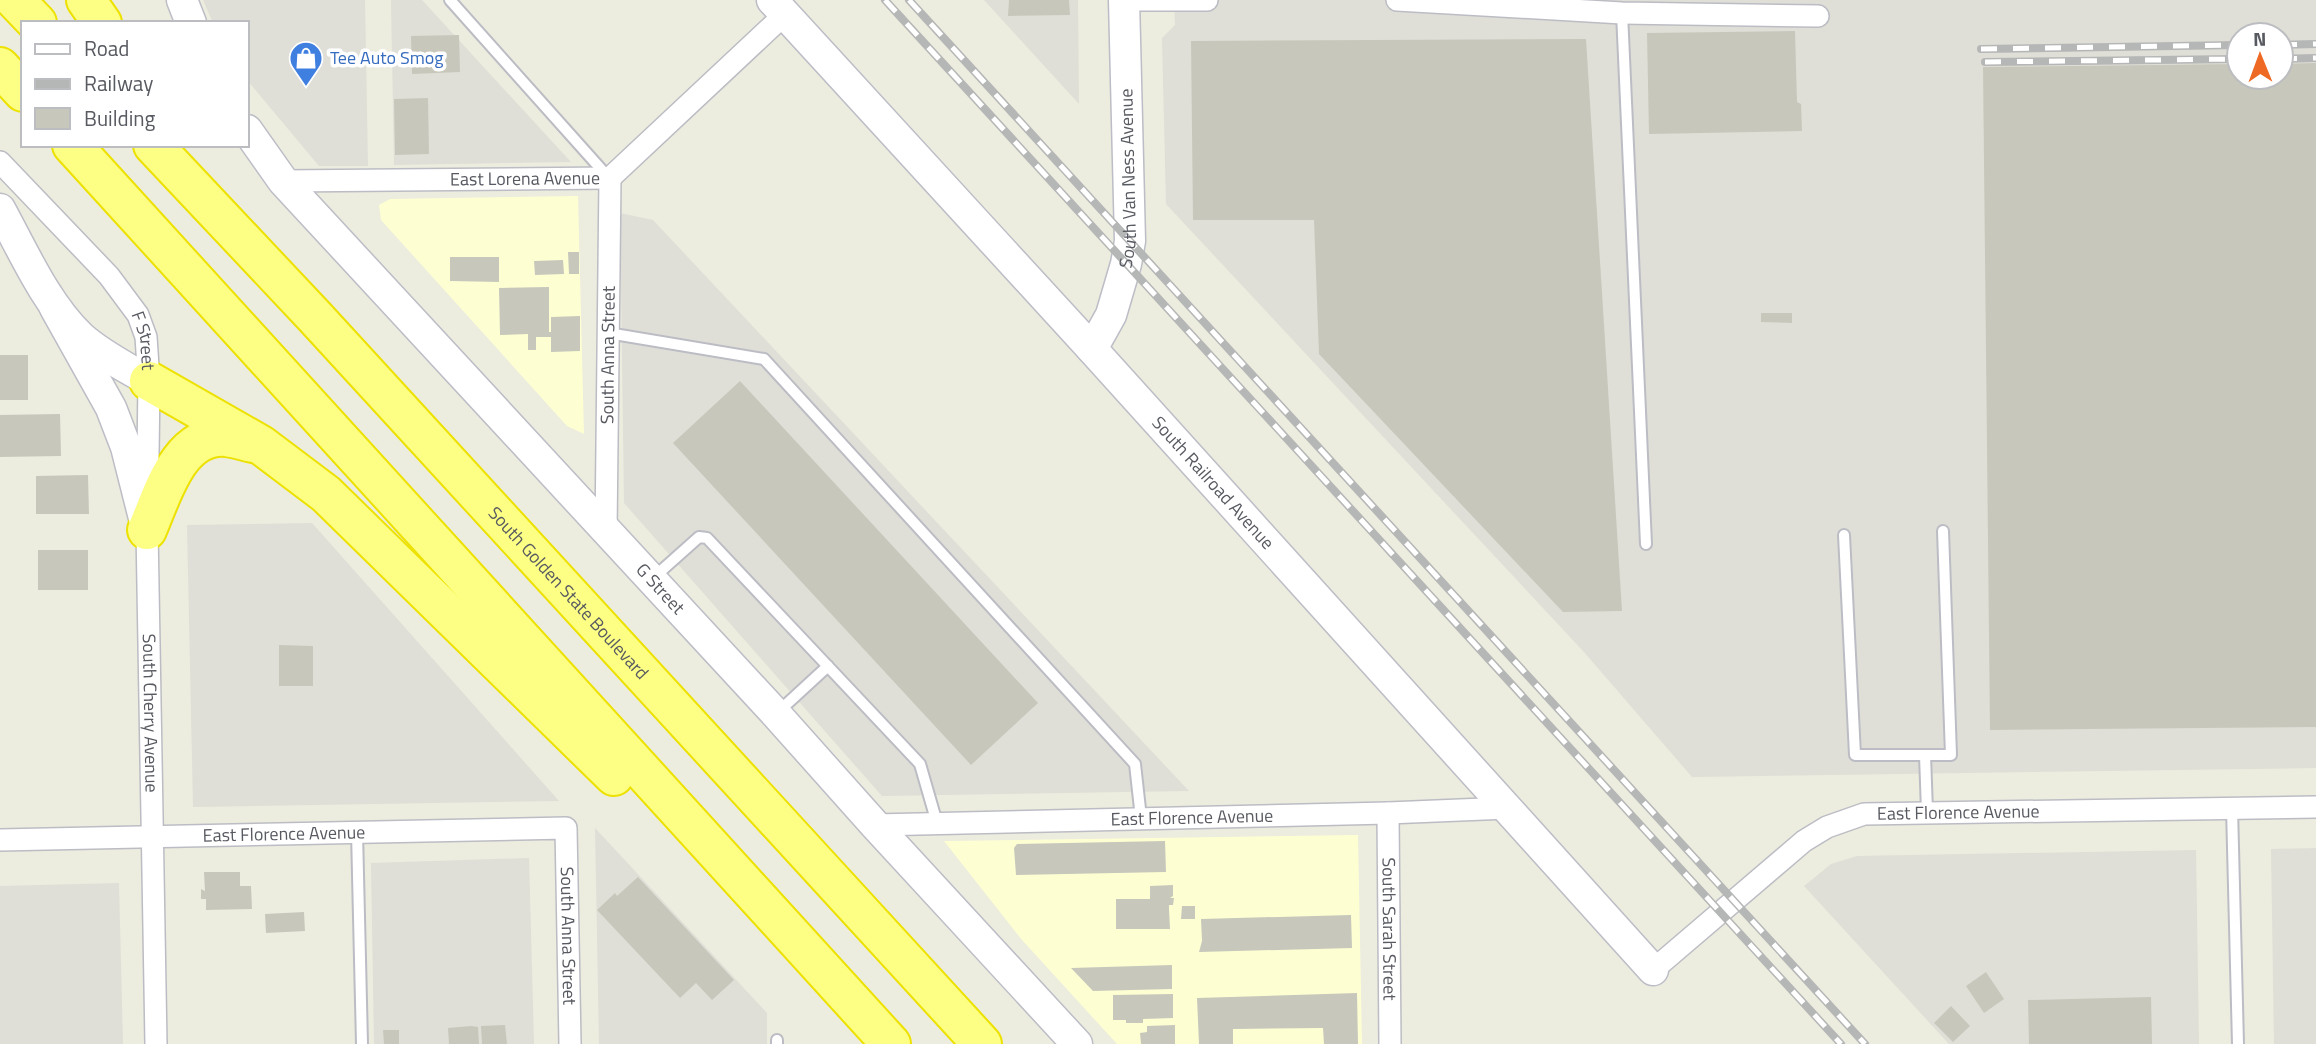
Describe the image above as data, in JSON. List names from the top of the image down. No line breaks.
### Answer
{"streets":{"highway":["South Golden State Boulevard"],"street":["South Van Ness Avenue","East Lorena Avenue","F Street","South Anna Street","South Railroad Avenue","G Street","South Cherry Avenue","East Florence Avenue","South Sarah Street"]},"crossings":[["South Van Ness Avenue","South Railroad Avenue"],["East Lorena Avenue","South Anna Street"],["East Lorena Avenue","South Railroad Avenue"],["East Lorena Avenue","G Street"],["F Street","South Cherry Avenue"],["South Anna Street","G Street"],["South Anna Street","East Florence Avenue"],["South Railroad Avenue","East Florence Avenue"],["G Street","East Florence Avenue"],["South Cherry Avenue","East Florence Avenue"],["East Florence Avenue","South Sarah Street"]],"places":{"shop":["Tee Auto Smog"]},"legend":["Road","Railway","Building"],"north":"top"}
